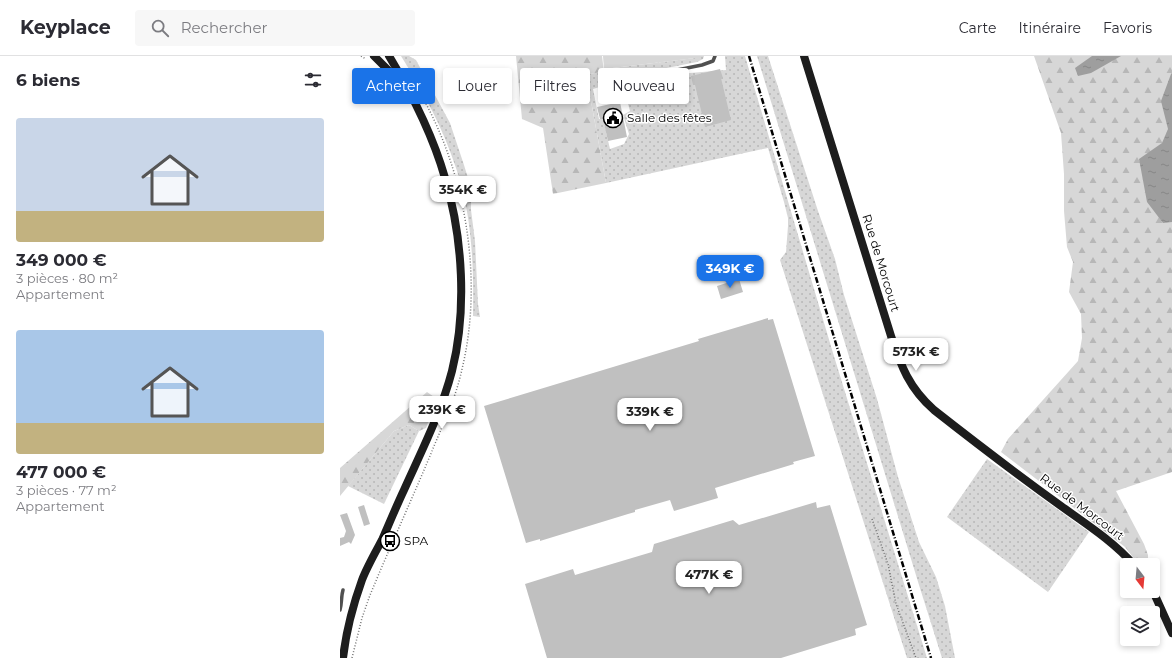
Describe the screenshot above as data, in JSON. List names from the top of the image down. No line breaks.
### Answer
{"streets":{"street":["Rue de Morcourt"]},"places":{"public building":["Salle des fêtes"],"bus stop":["SPA"]},"north":"bottom","page":{"header":"Keyplace","search":"Rechercher","nav":["Carte","Itinéraire","Favoris"],"heading":"6 biens","chip":["Acheter","Louer","Filtres","Nouveau"],"list":[{"name":"349 000 €","note":"3 pièces · 80 m² · Appartement"},{"name":"477 000 €","note":"3 pièces · 77 m² · Appartement"}],"price":["354K €","349K €","573K €","239K €","339K €","477K €"]}}
